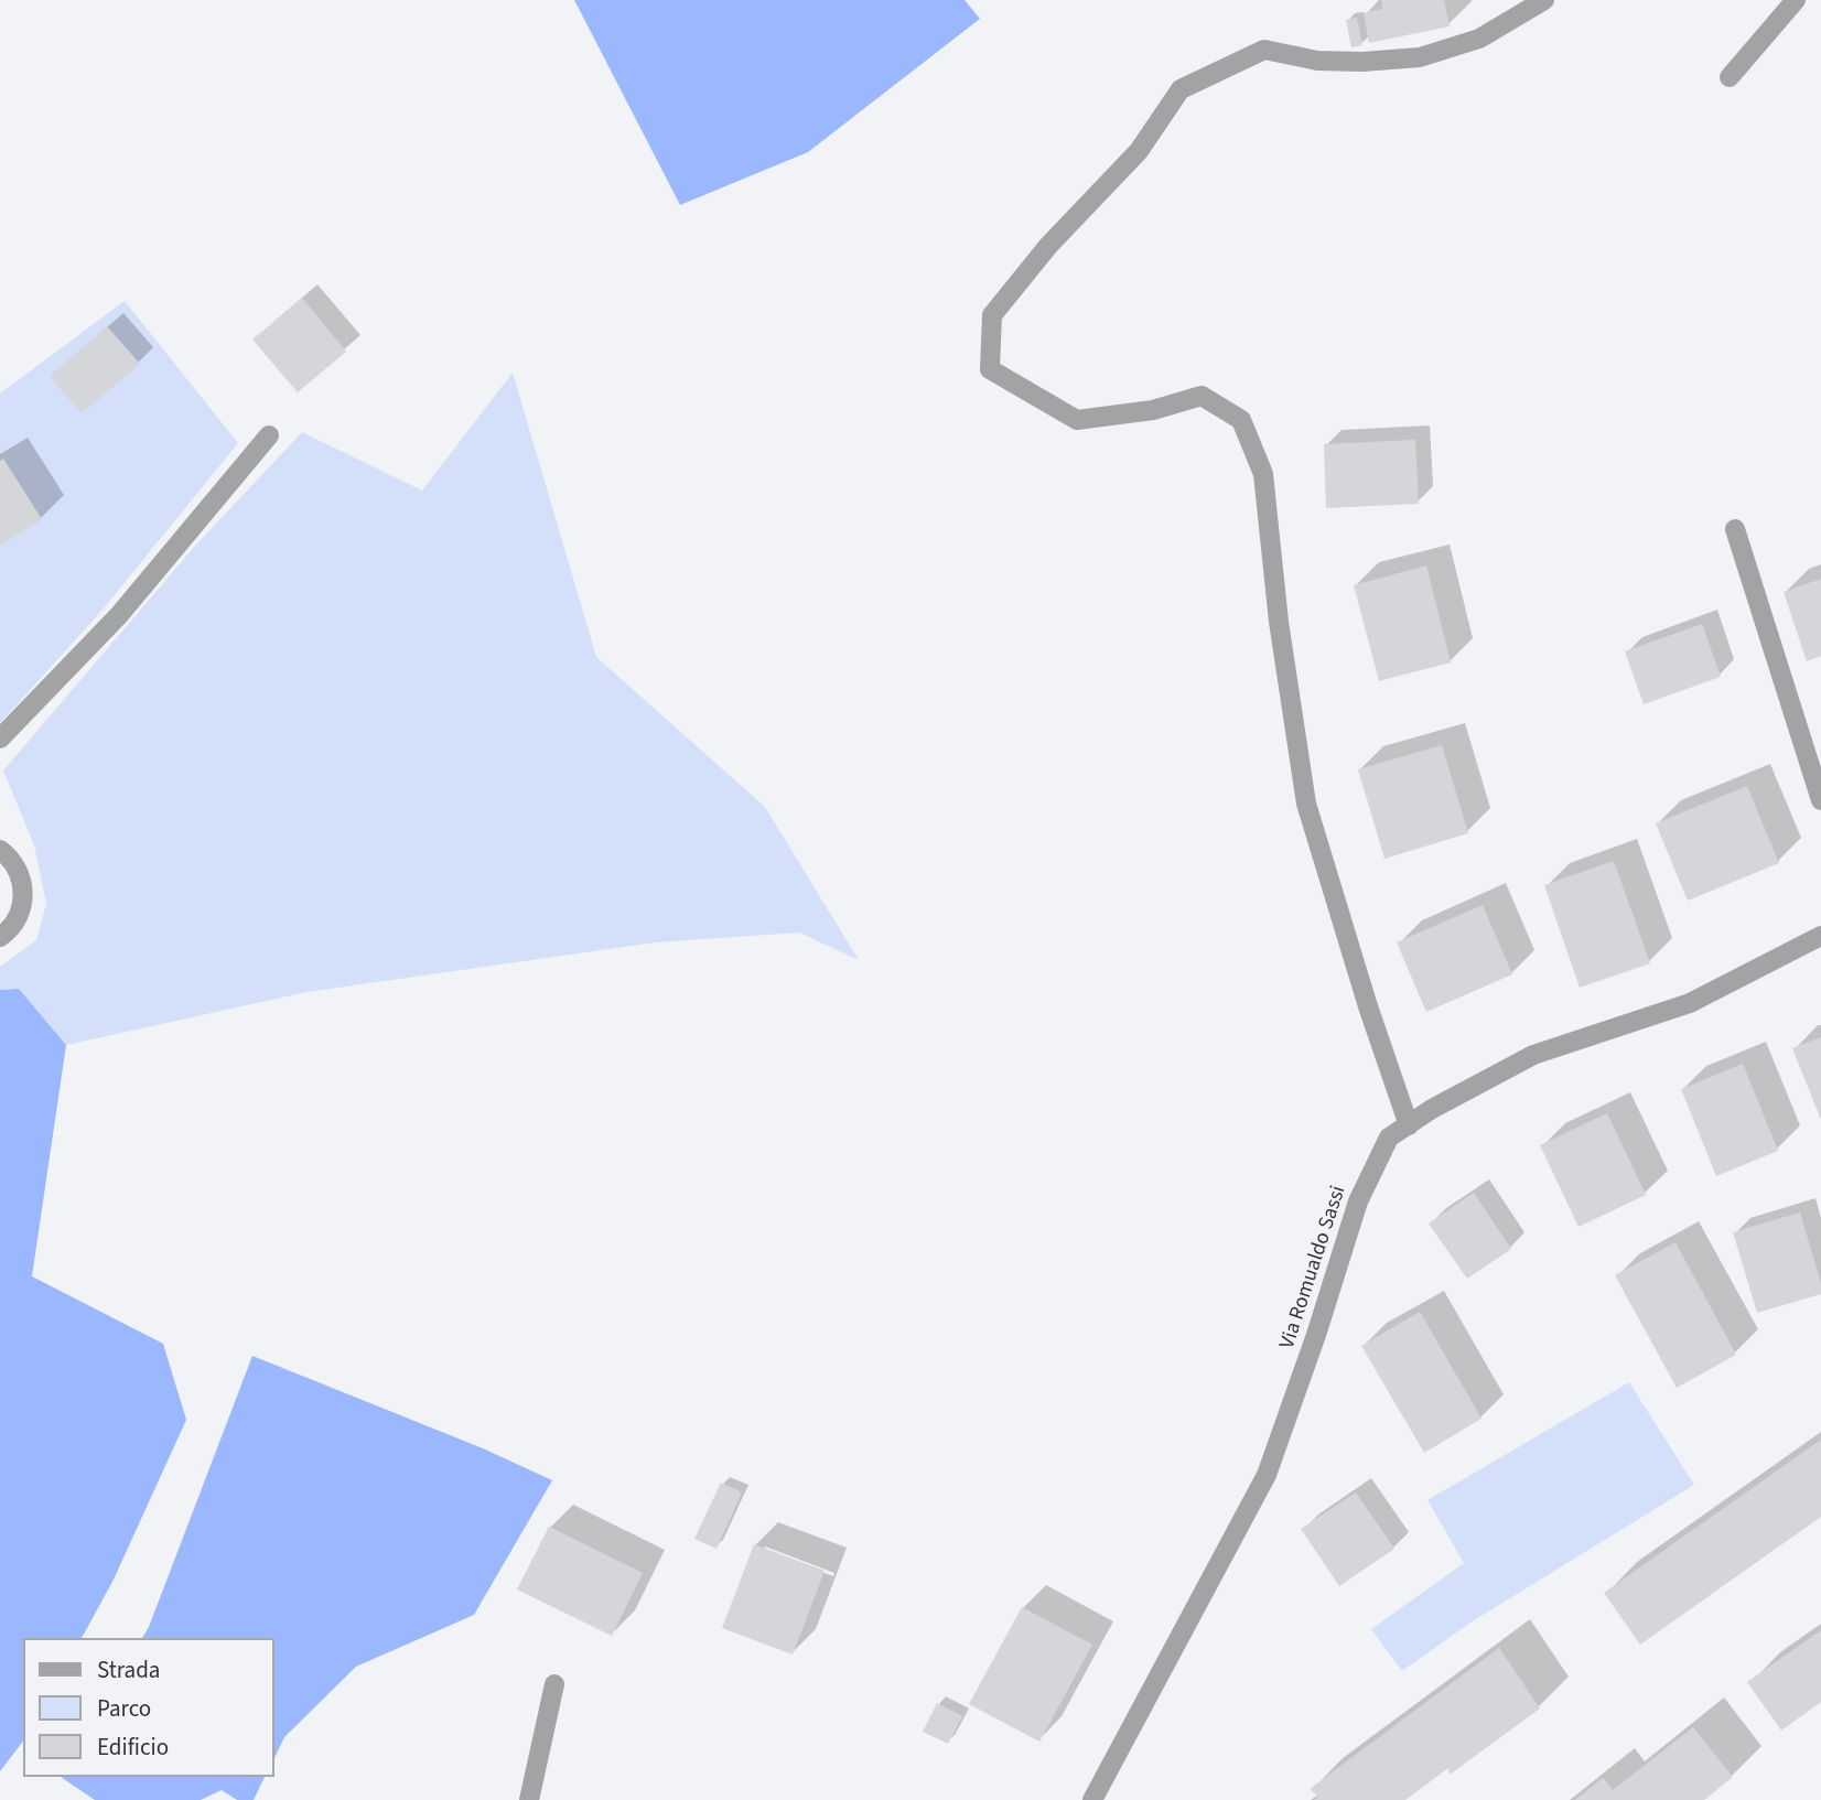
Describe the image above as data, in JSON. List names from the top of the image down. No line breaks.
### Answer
{"streets":{"street":["Via Romualdo Sassi"]},"legend":["Strada","Parco","Edificio"]}
